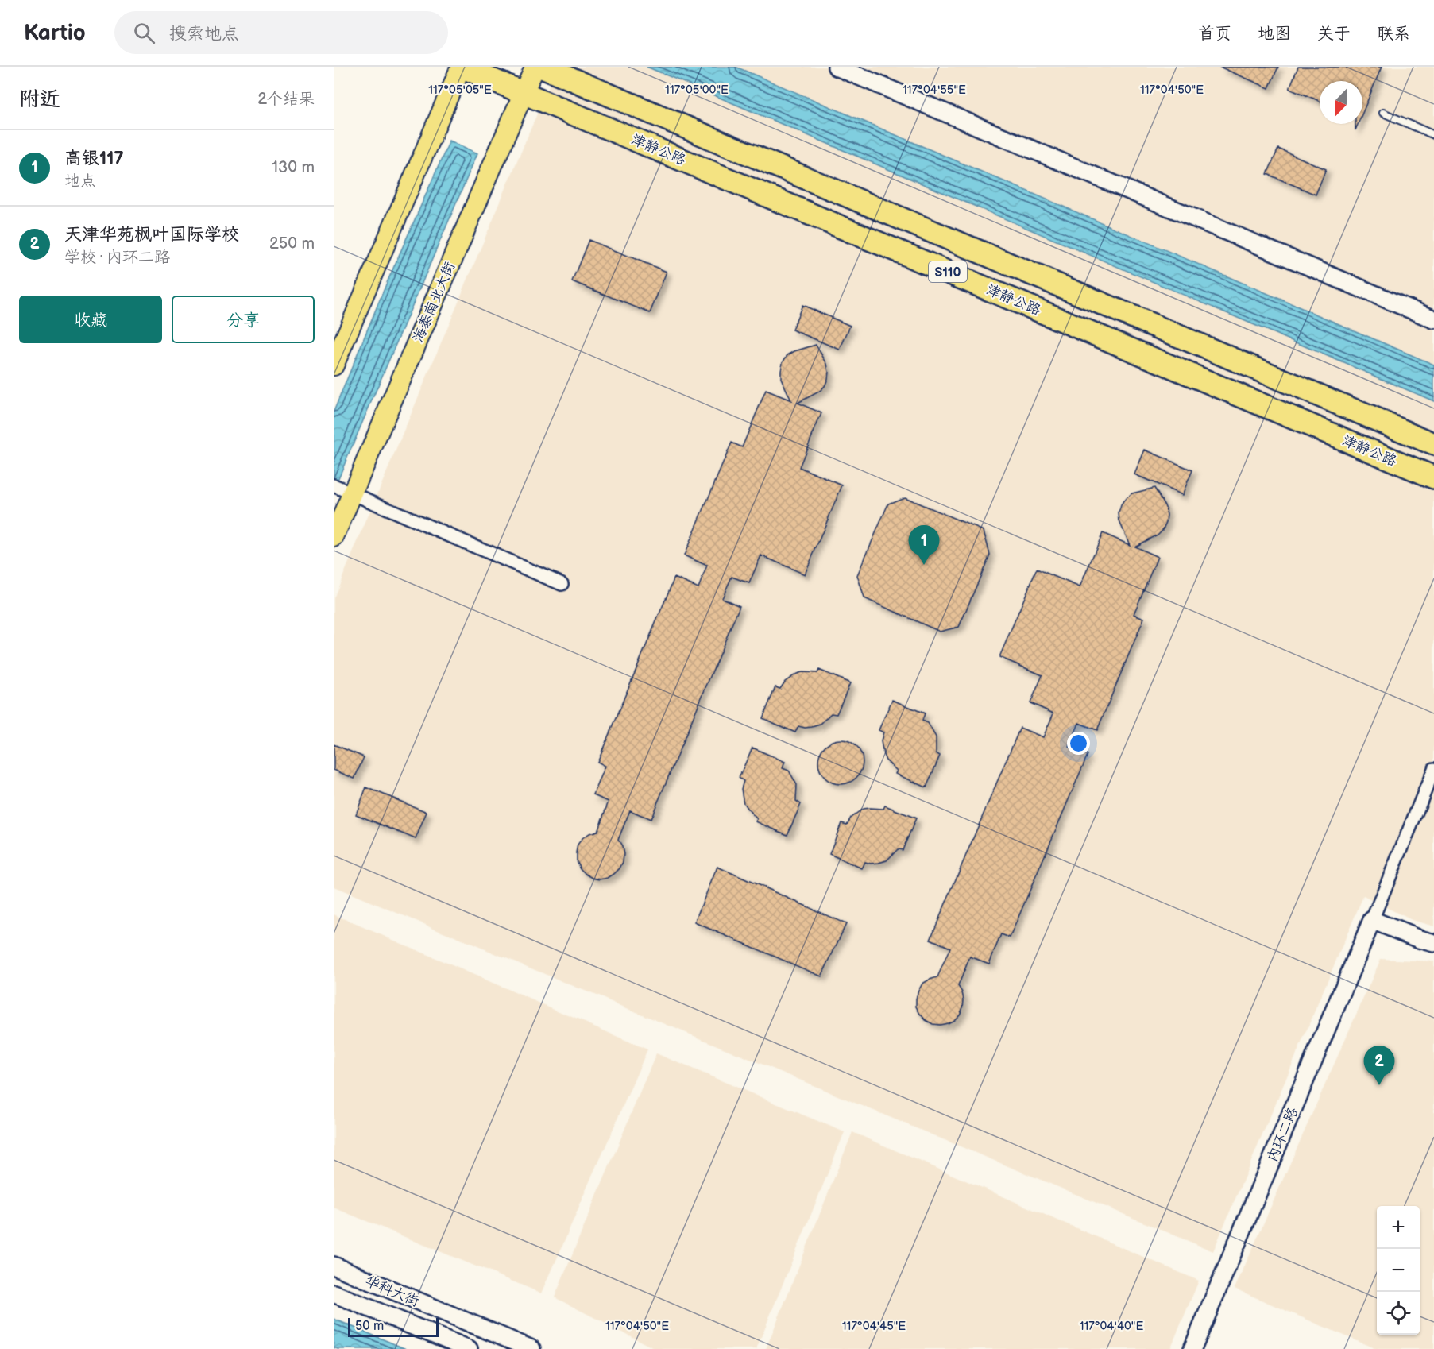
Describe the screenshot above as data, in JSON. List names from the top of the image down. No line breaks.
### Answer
{"streets":{"highway":["津静公路","S110"],"main road":["海泰南北大街","内环二路","华科大街"]},"crossings":[["津静公路","海泰南北大街"]],"scale_bar":"50 m","north":"bottom left","page":{"header":"Kartio","search":"搜索地点","nav":["首页","地图","关于","联系"],"heading":["附近","2个结果"],"list":[{"mark":"1","name":"高银117","note":"地点","value":"130 m"},{"mark":"2","name":"天津华苑枫叶国际学校","note":"学校 · 内环二路","value":"250 m"}],"buttons":["收藏","分享"],"pins":["1","2"],"map_buttons":["+","−"],"scale":"50 m"},"coordinates":["117°05'05\"E","117°04'55\"E","117°04'50\"E","117°05'00\"E","117°04'45\"E","117°04'40\"E"]}
